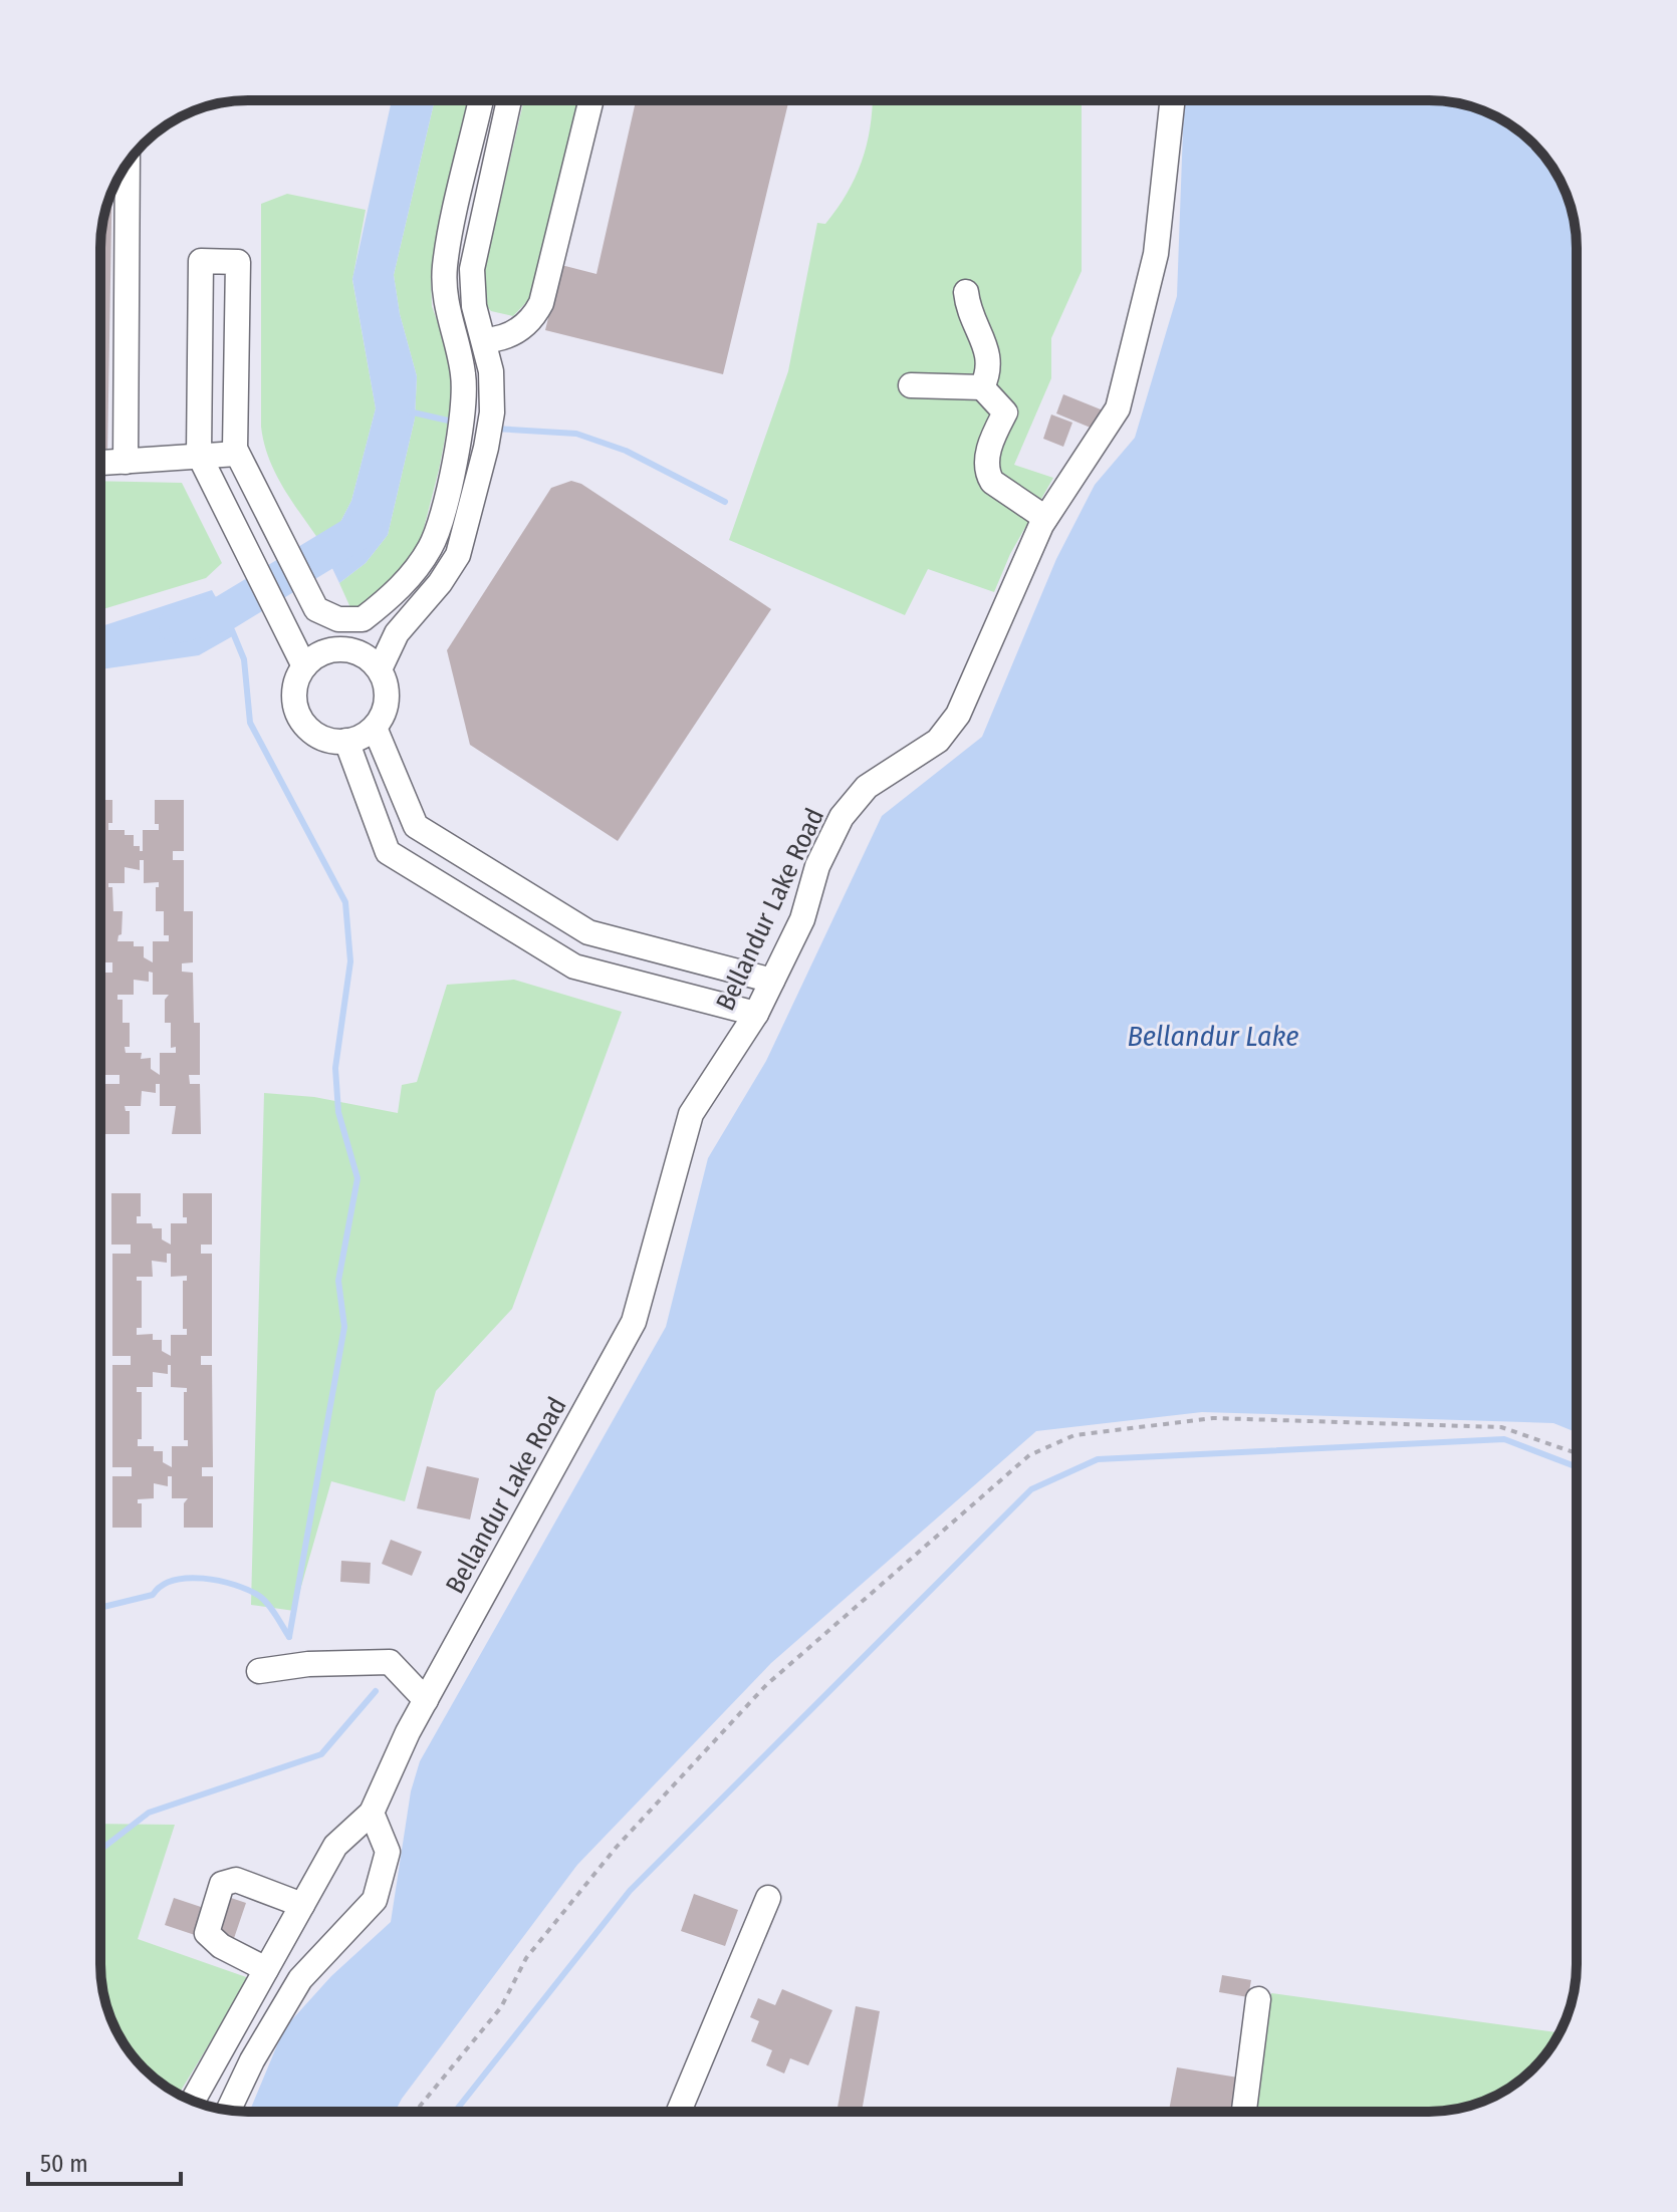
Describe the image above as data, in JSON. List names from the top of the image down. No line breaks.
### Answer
{"streets":{"street":["Bellandur Lake Road"]},"water":["Bellandur Lake"],"scale_bar":"50 m"}
